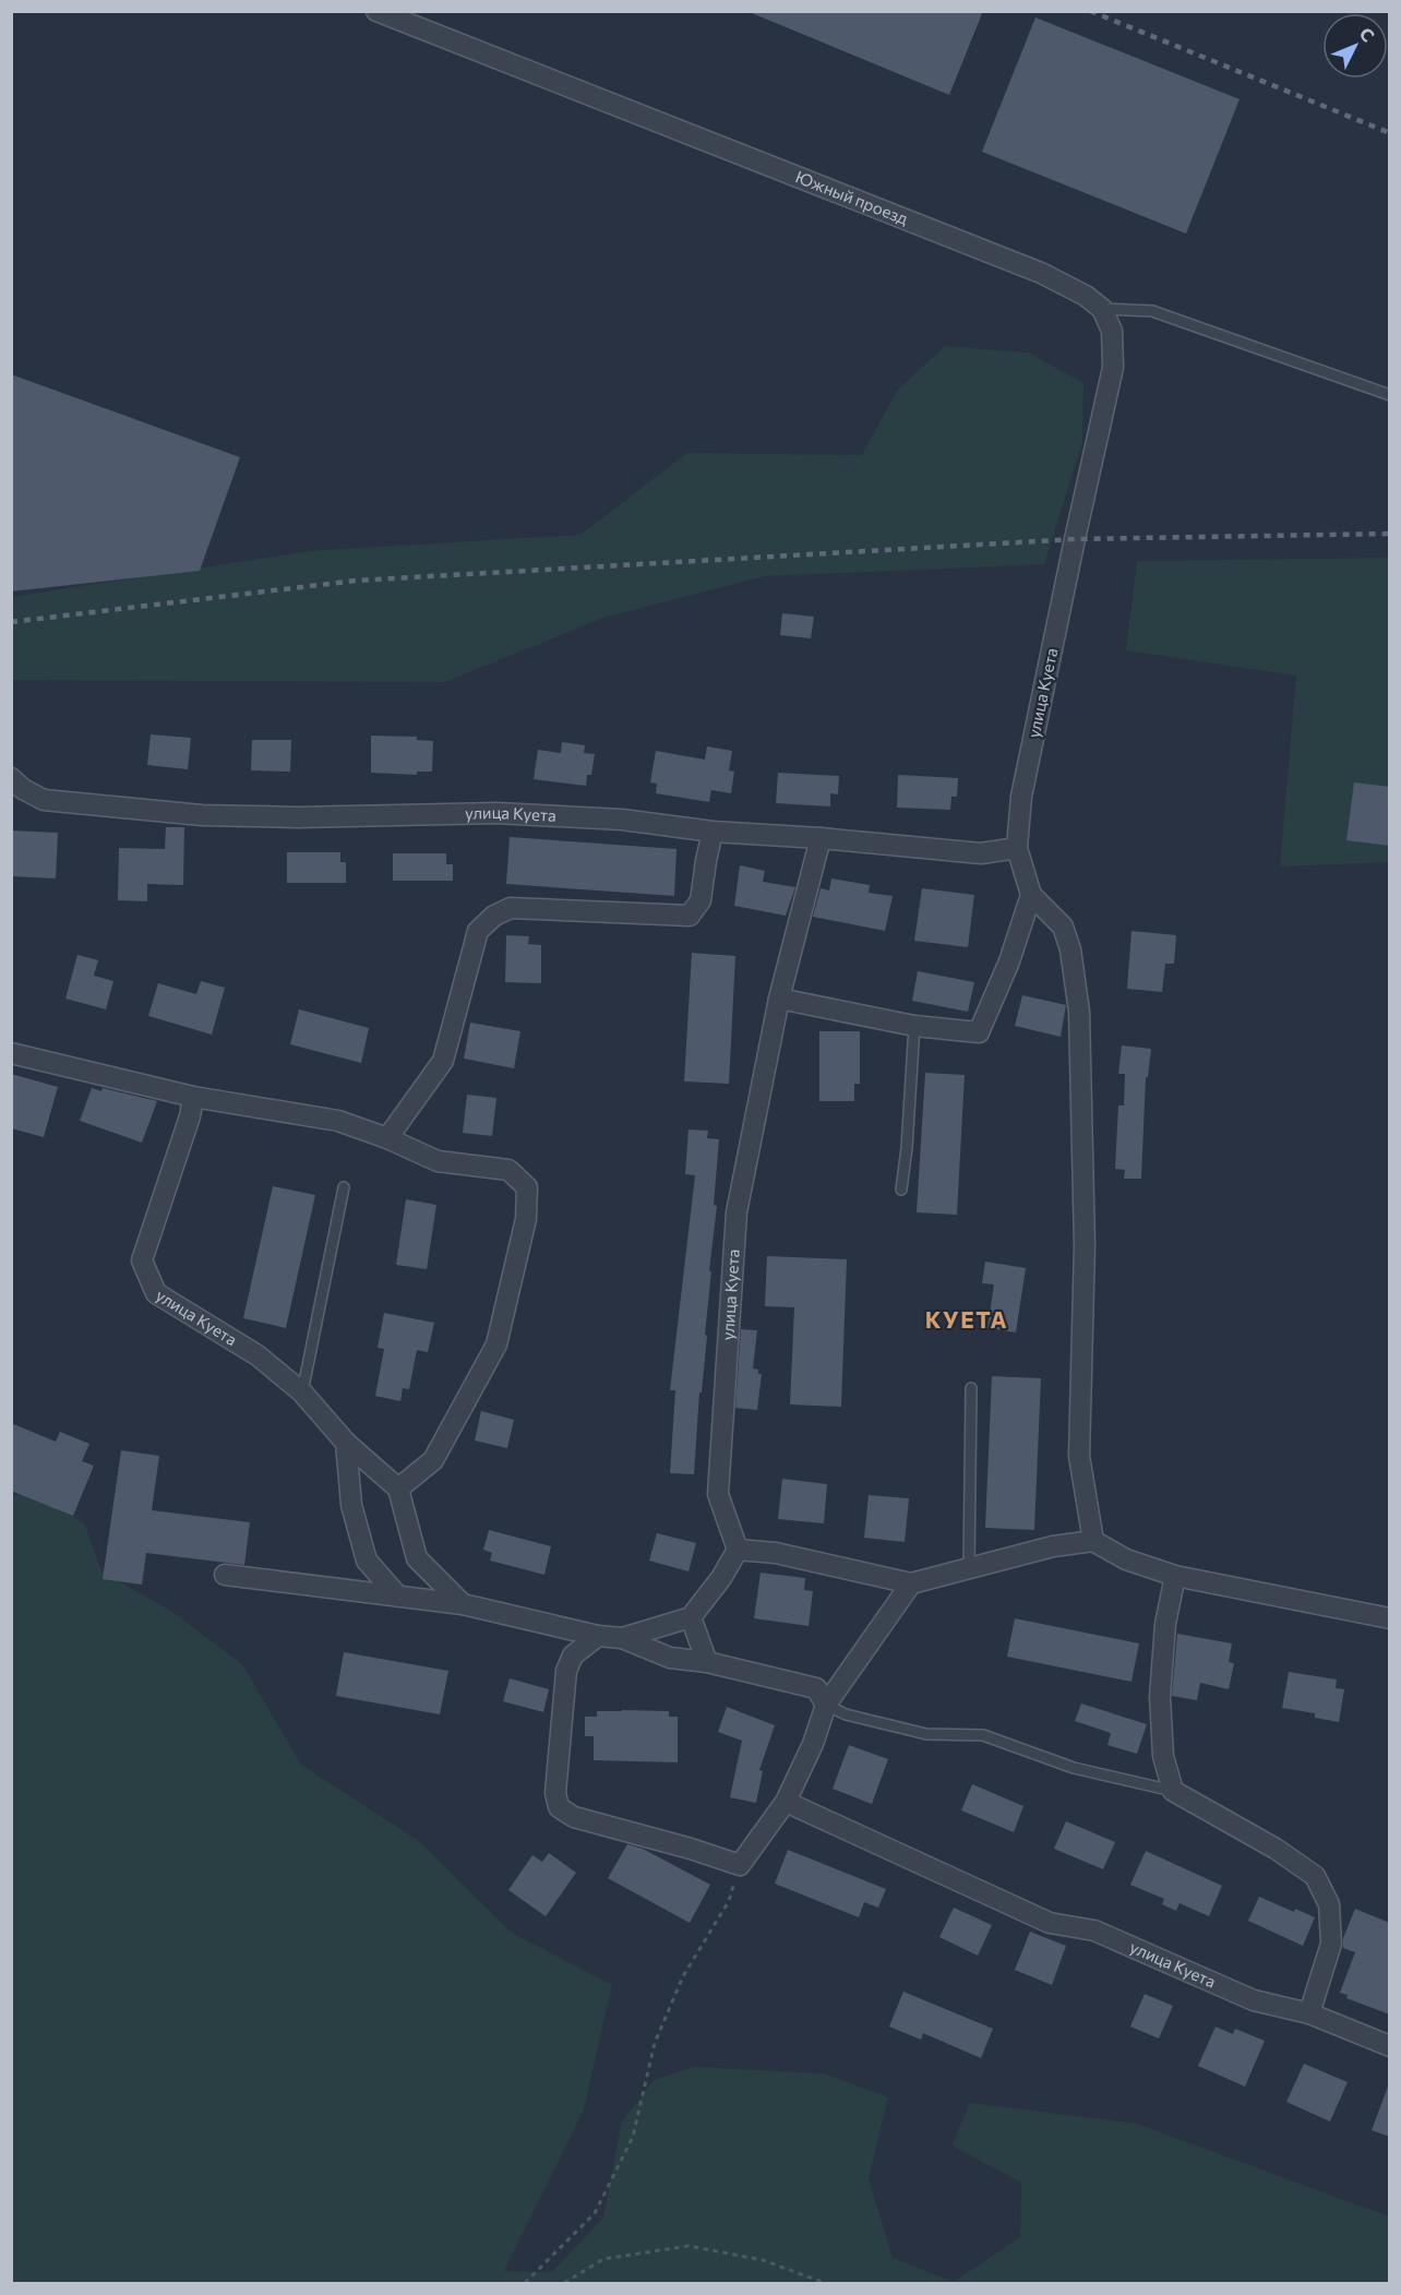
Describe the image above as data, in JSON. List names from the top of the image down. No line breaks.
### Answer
{"streets":{"street":["Южный проезд","улица Куета"]},"crossings":[["Южный проезд","улица Куета"]],"districts":["КУЕТА"],"north":"top right"}
